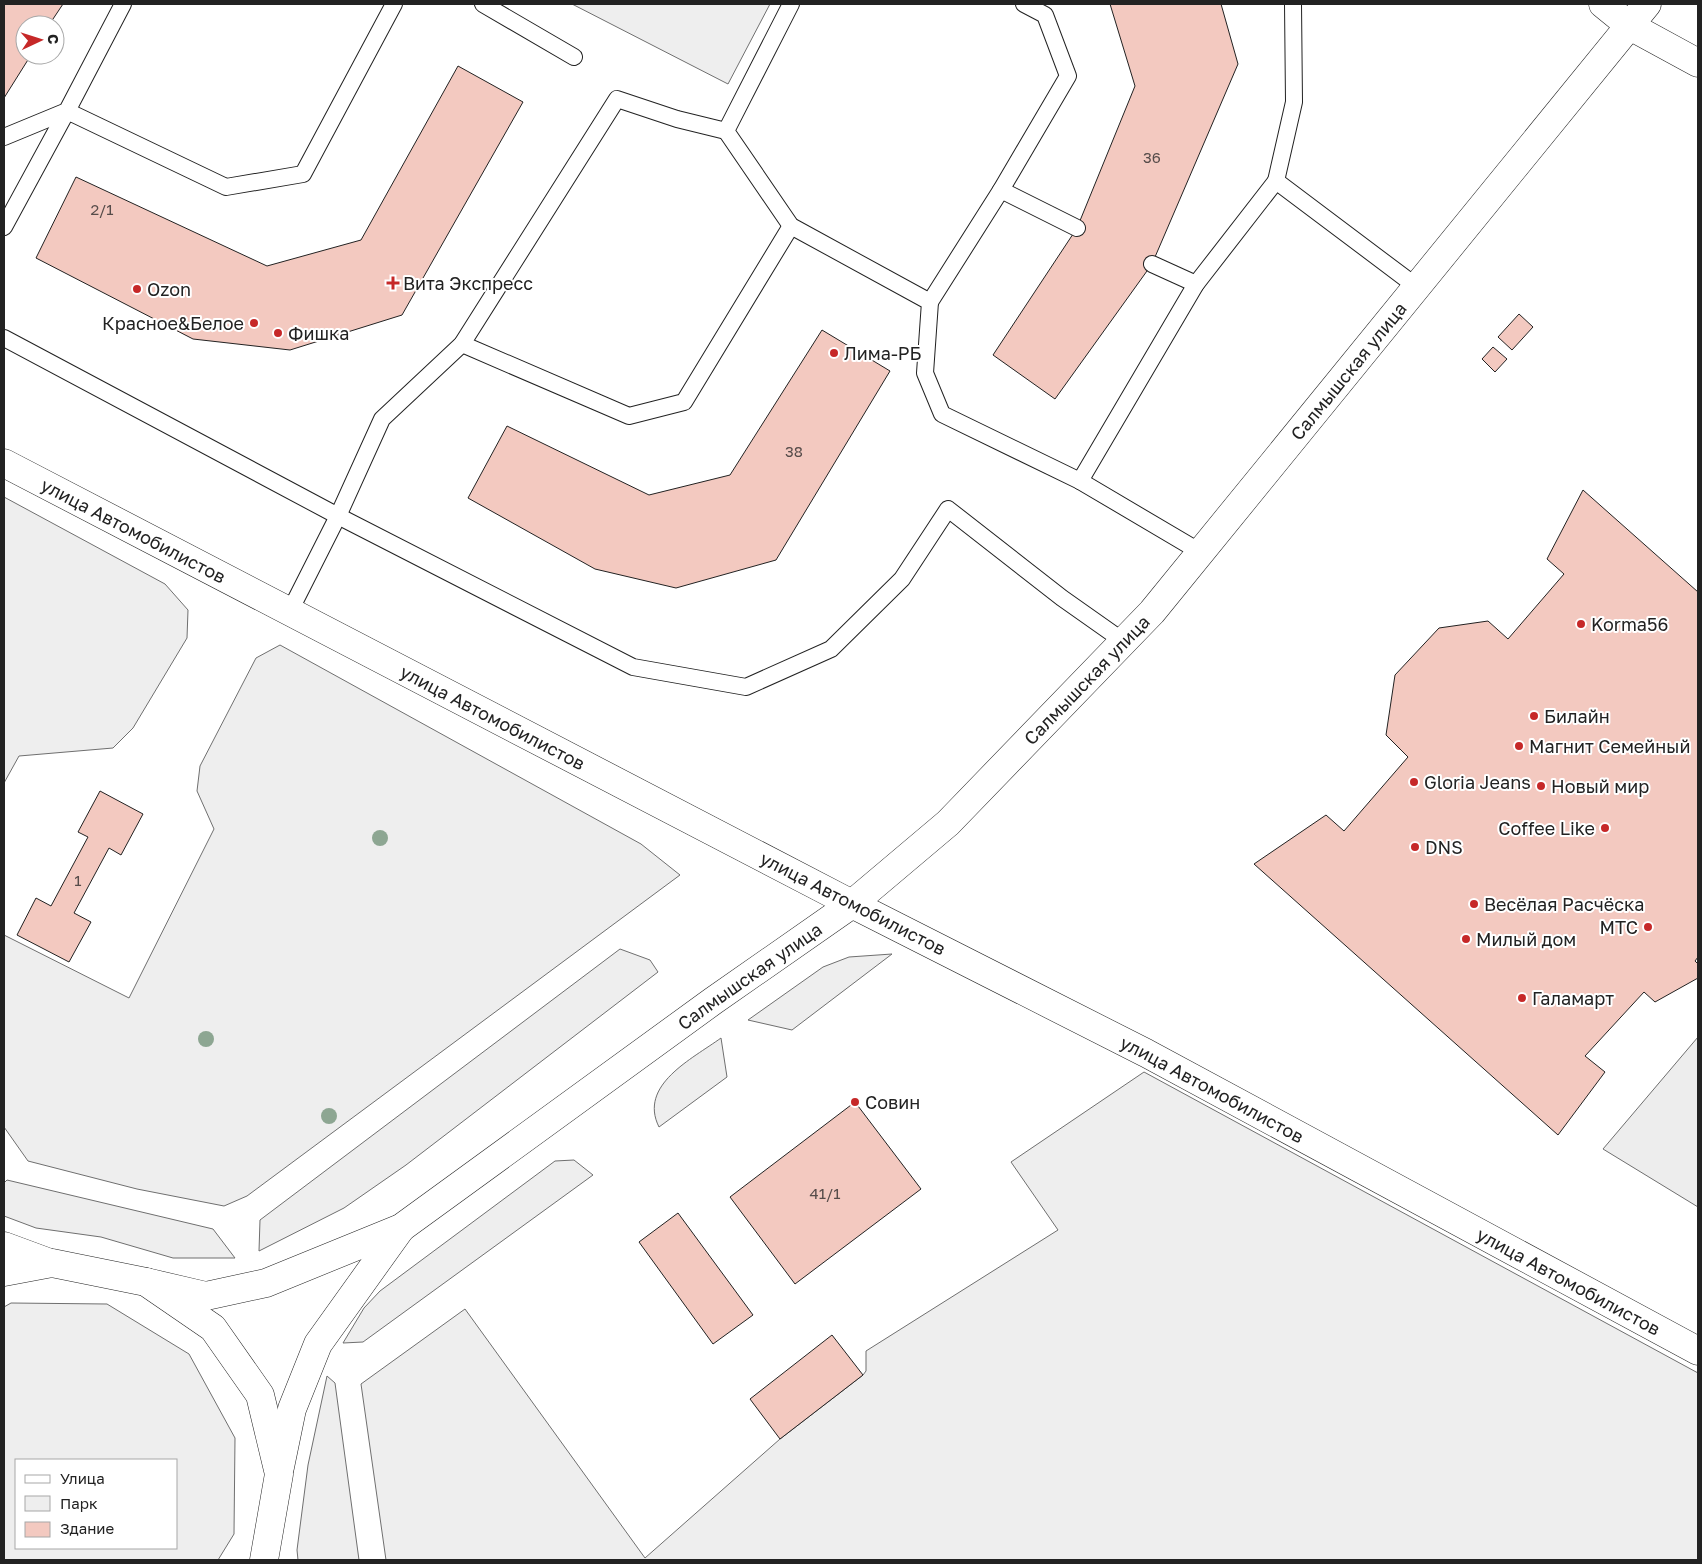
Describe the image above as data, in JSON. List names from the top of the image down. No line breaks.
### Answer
{"streets":{"main road":["Салмышская улица","улица Автомобилистов"]},"crossings":[["Салмышская улица","улица Автомобилистов"]],"places":{"health":["Вита Экспресс"],"other":["Ozon","Красное&Белое","Фишка","Лима-РБ","Korma56","Билайн","Магнит Семейный","Gloria Jeans","Новый мир","Coffee Like","DNS","Весёлая Расчёска","МТС","Милый дом","Галамарт","Совин"]},"house_numbers":["36","2/1","38","1","41/1"],"legend":["Улица","Парк","Здание"],"north":"right"}
